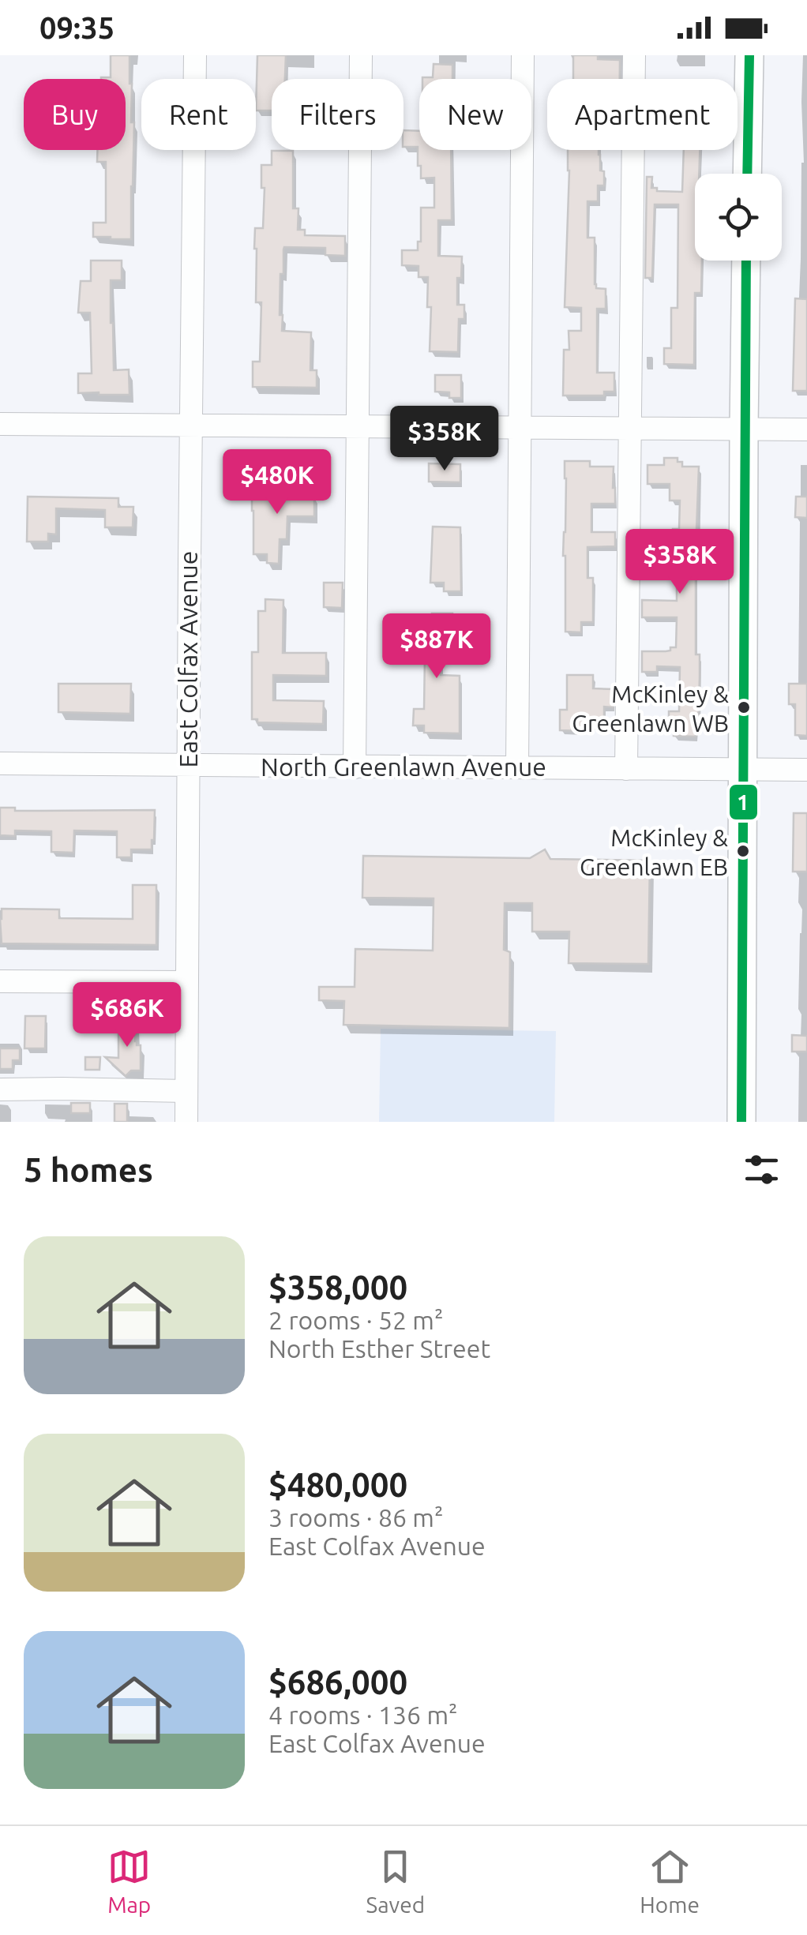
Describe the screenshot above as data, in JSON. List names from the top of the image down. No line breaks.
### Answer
{"streets":{"street":["East Colfax Avenue","North Greenlawn Avenue"]},"crossings":[["East Colfax Avenue","North Greenlawn Avenue"]],"places":["McKinley & Greenlawn WB","McKinley & Greenlawn EB"],"lines":["transit line 1"],"page":{"status":"09:35","chip":["Buy","Rent","Filters","New","Apartment"],"price":["$358K","$480K","$358K","$887K","$686K"],"heading":"5 homes","list":[{"name":"$358,000","note":"2 rooms · 52 m² · North Esther Street"},{"name":"$480,000","note":"3 rooms · 86 m² · East Colfax Avenue"},{"name":"$686,000","note":"4 rooms · 136 m² · East Colfax Avenue"}],"tabs":["Map","Saved","Home"]}}
